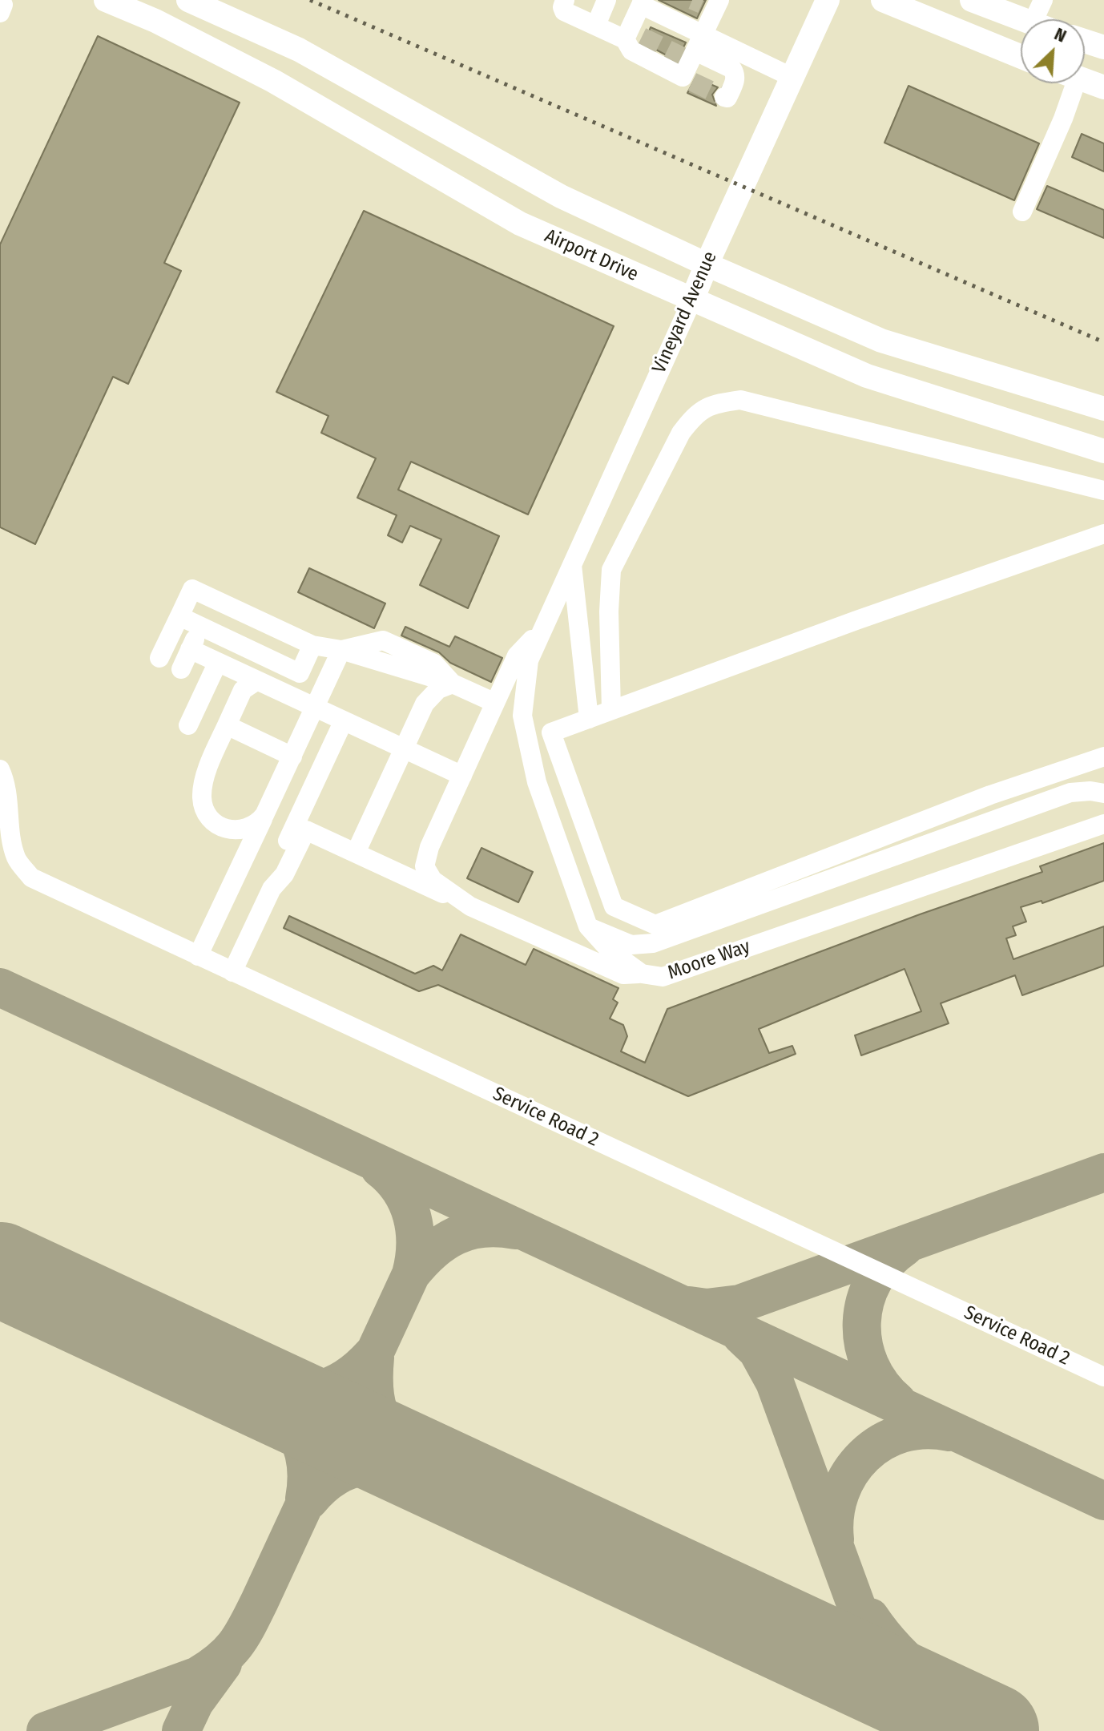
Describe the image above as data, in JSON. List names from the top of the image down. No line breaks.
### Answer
{"streets":{"main road":["Airport Drive","Vineyard Avenue"],"street":["Moore Way","Service Road 2"]},"crossings":[["Airport Drive","Vineyard Avenue"],["Vineyard Avenue","Moore Way"]],"north":"top right"}
